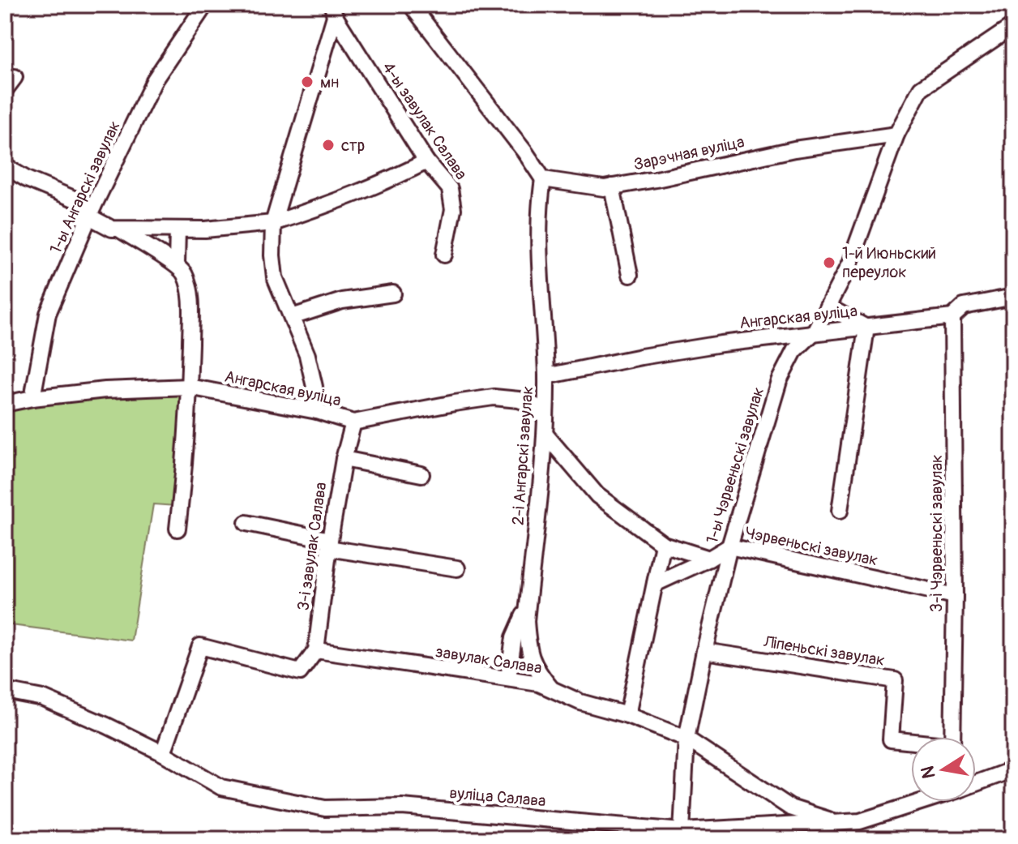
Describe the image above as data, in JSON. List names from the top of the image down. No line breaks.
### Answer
{"streets":{"street":["4-ы завулак Салава","Зарэчная вуліца","1-ы Ангарскі завулак","Ангарская вуліца","2-і Ангарскі завулак","1-ы Чэрвеньскі завулак","3-і Чэрвеньскі завулак","3-і завулак Салава","Чэрвеньскі завулак","Ліпеньскі завулак","завулак Салава","вуліца Салава"]},"crossings":[["Зарэчная вуліца","2-і Ангарскі завулак"],["Зарэчная вуліца","1-ы Чэрвеньскі завулак"],["1-ы Ангарскі завулак","Ангарская вуліца"],["Ангарская вуліца","2-і Ангарскі завулак"],["Ангарская вуліца","1-ы Чэрвеньскі завулак"],["Ангарская вуліца","3-і Чэрвеньскі завулак"],["Ангарская вуліца","3-і завулак Салава"],["2-і Ангарскі завулак","завулак Салава"],["1-ы Чэрвеньскі завулак","Чэрвеньскі завулак"],["1-ы Чэрвеньскі завулак","Ліпеньскі завулак"],["1-ы Чэрвеньскі завулак","завулак Салава"],["1-ы Чэрвеньскі завулак","вуліца Салава"],["3-і Чэрвеньскі завулак","Чэрвеньскі завулак"],["3-і завулак Салава","завулак Салава"],["3-і завулак Салава","вуліца Салава"]],"places":["мн","стр","1-й Июньский переулок"],"north":"left"}
